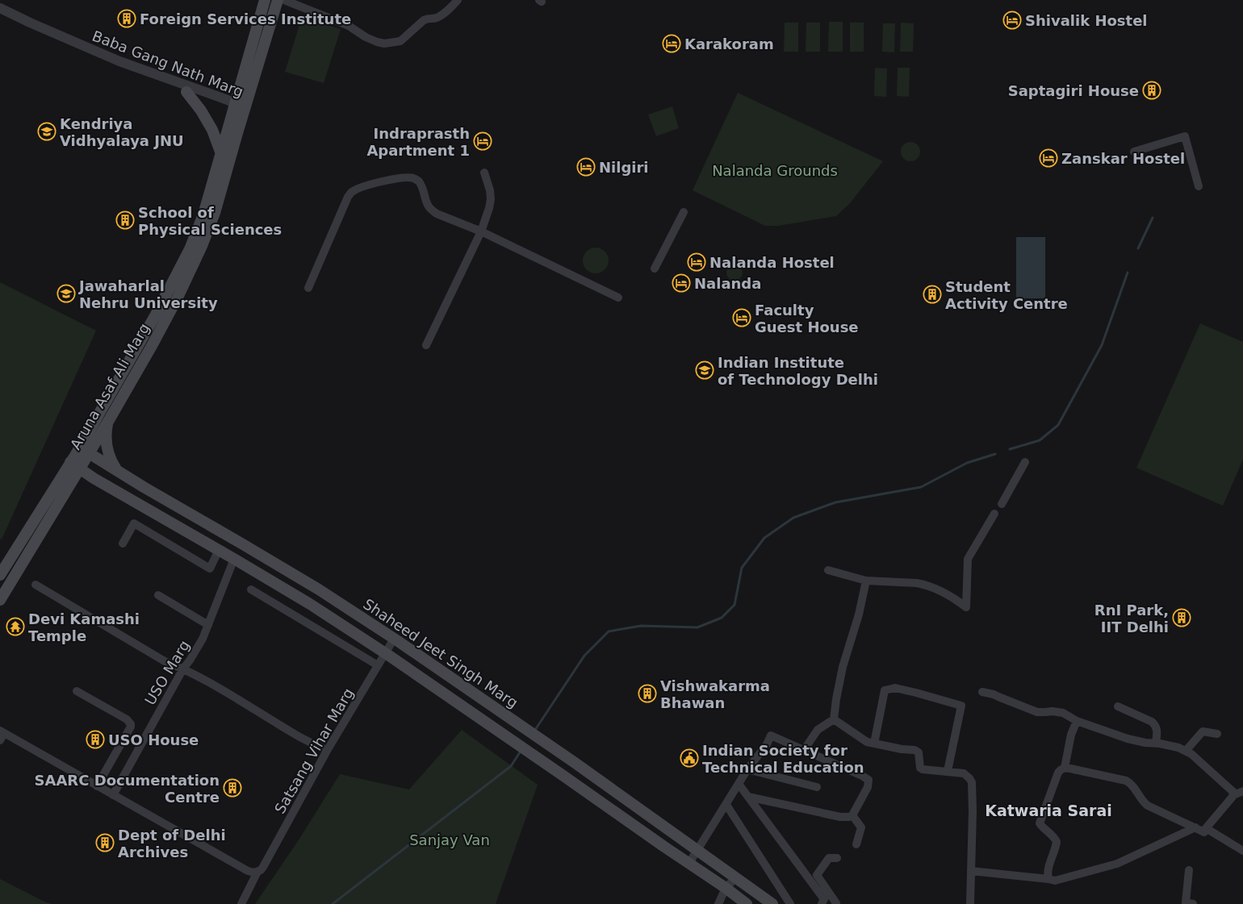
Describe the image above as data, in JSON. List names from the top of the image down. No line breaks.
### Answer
{"streets":{"main road":["Aruna Asaf Ali Marg","Shaheed Jeet Singh Marg"],"street":["Baba Gang Nath Marg","USO Marg","Satsang Vihar Marg"]},"crossings":[["Baba Gang Nath Marg","Aruna Asaf Ali Marg"],["Aruna Asaf Ali Marg","Shaheed Jeet Singh Marg"],["Shaheed Jeet Singh Marg","Satsang Vihar Marg"]],"districts":["Katwaria Sarai"],"parks":["Nalanda Grounds","Sanjay Van"],"places":{"building":["Foreign Services Institute","Saptagiri House","School of Physical Sciences","Student Activity Centre","RnI Park, IIT Delhi","Vishwakarma Bhawan","USO House","SAARC Documentation Centre","Dept of Delhi Archives"],"hotel":["Shivalik Hostel","Karakoram","Indraprasth Apartment 1","Zanskar Hostel","Nilgiri","Nalanda Hostel","Nalanda","Faculty Guest House"],"school or university":["Kendriya Vidhyalaya JNU","Jawaharlal Nehru University","Indian Institute of Technology Delhi"],"temple":["Devi Kamashi Temple"],"public building":["Indian Society for Technical Education"]}}
